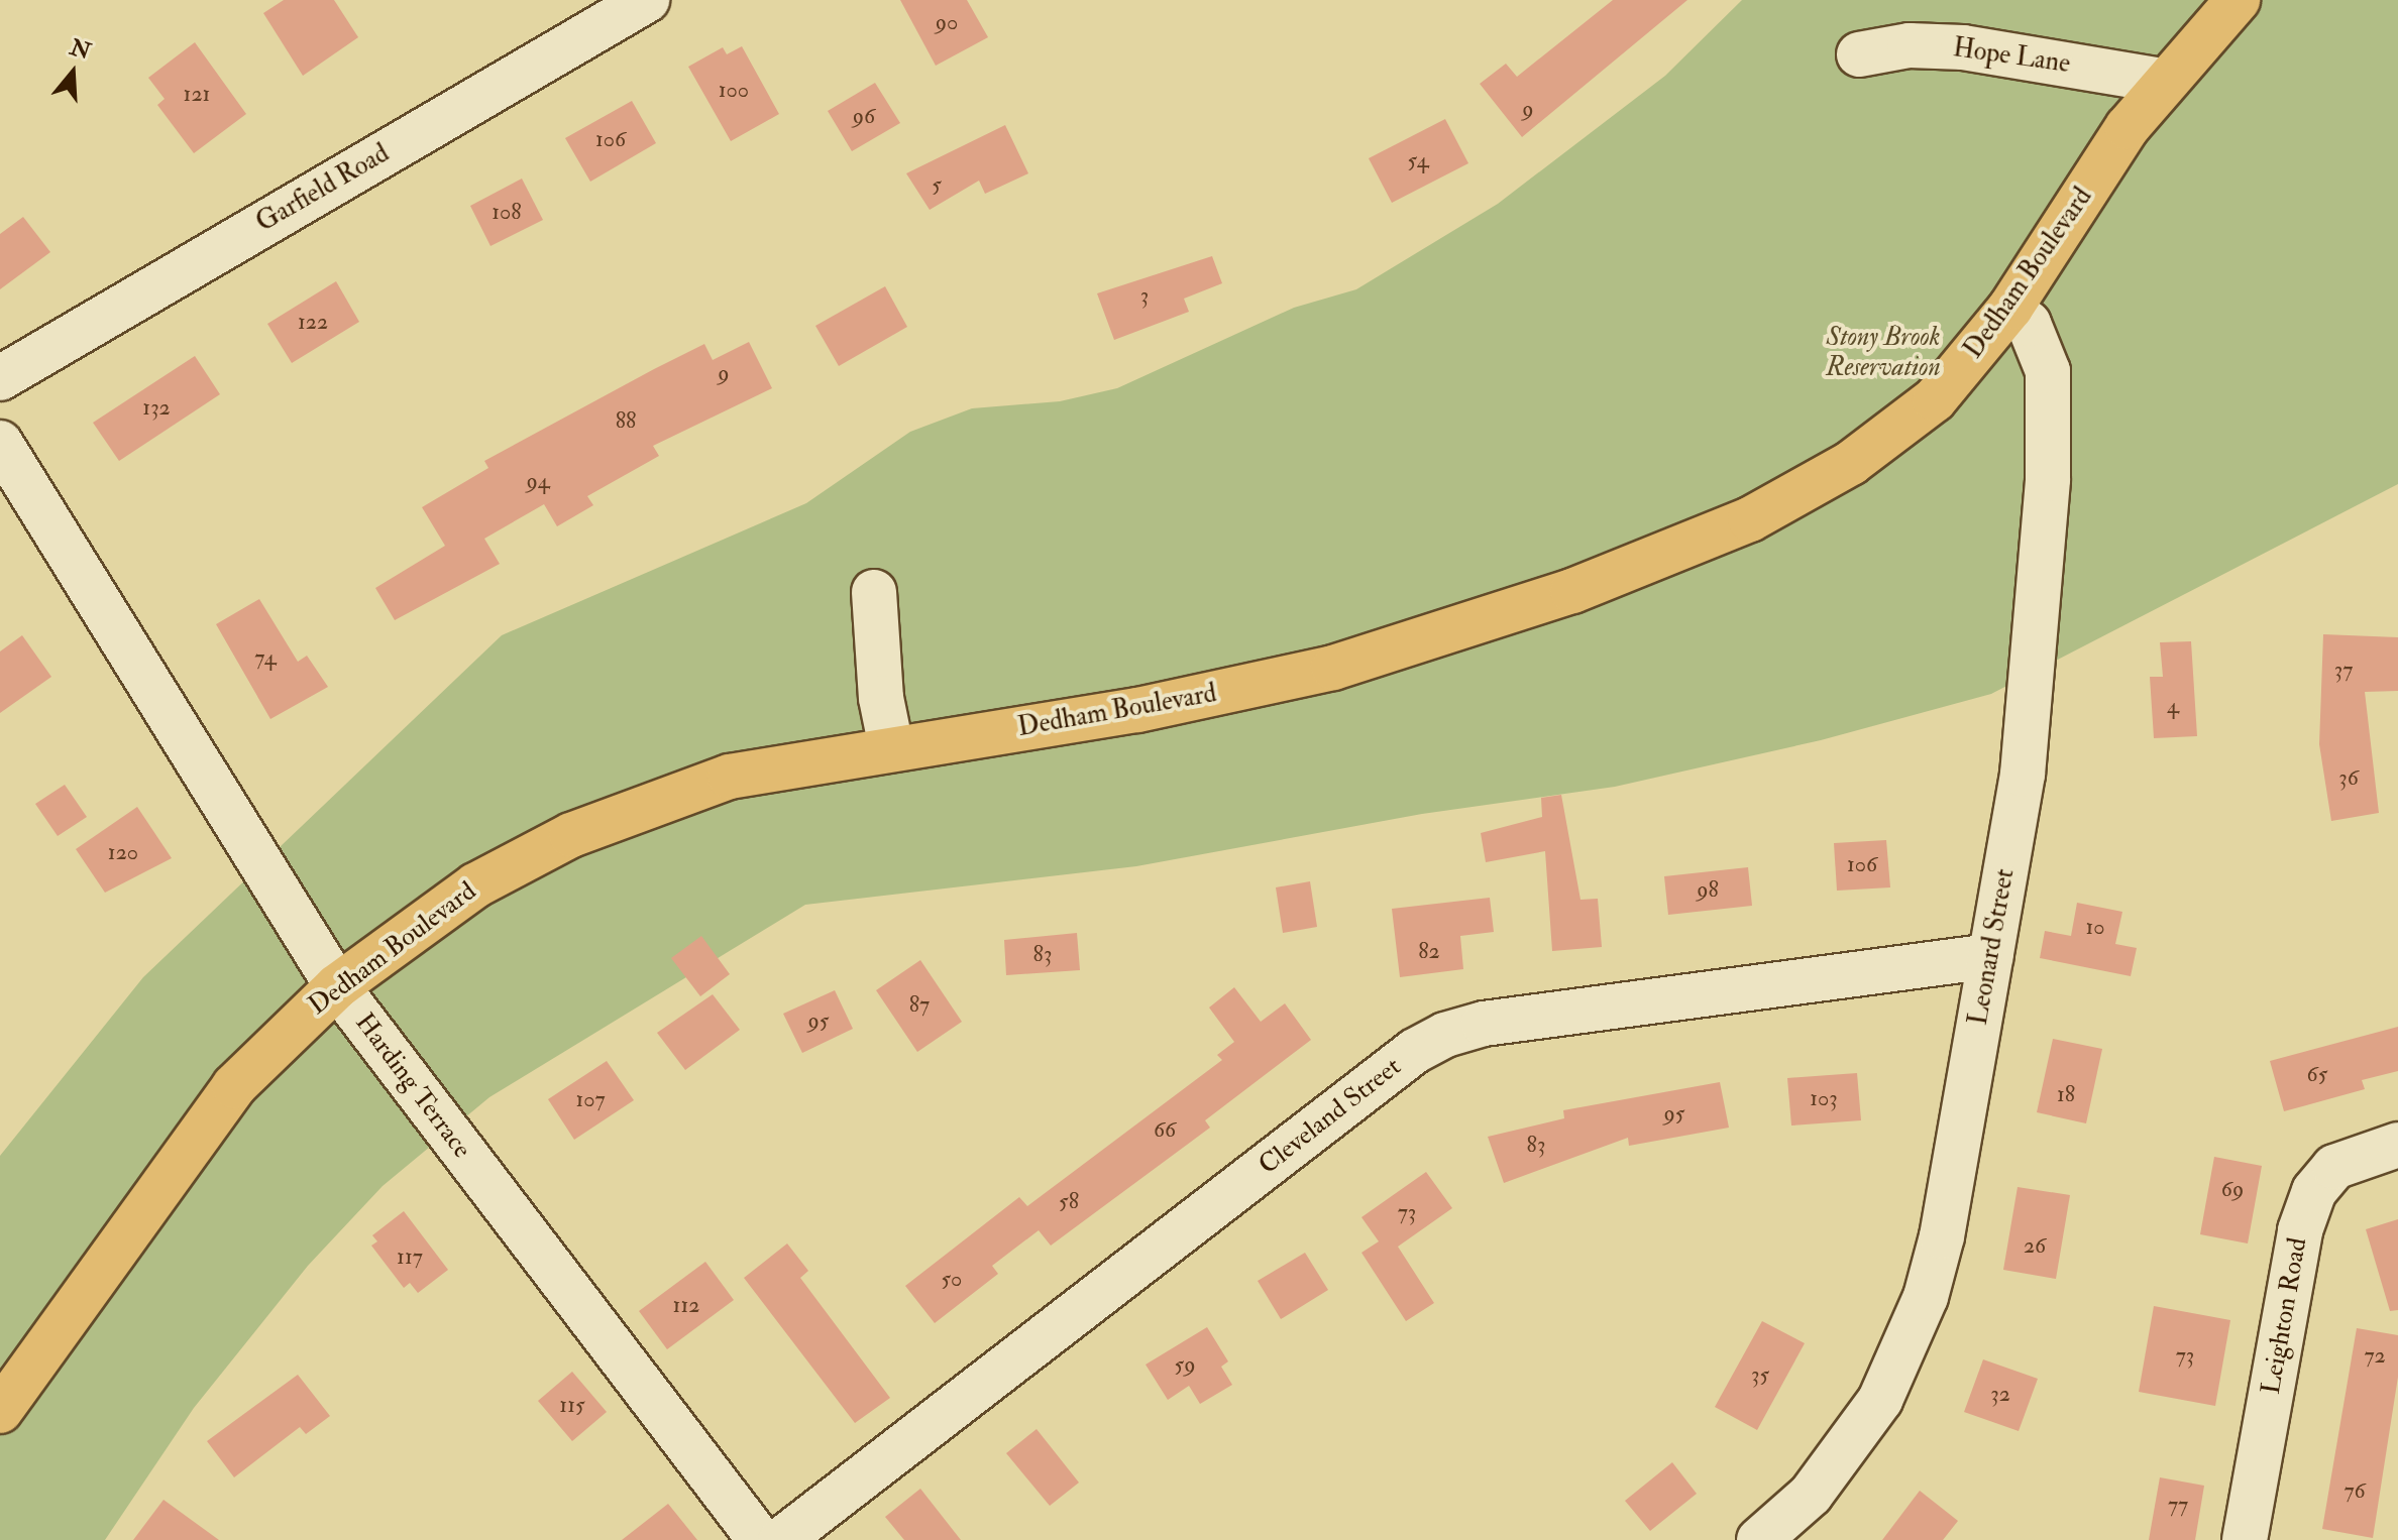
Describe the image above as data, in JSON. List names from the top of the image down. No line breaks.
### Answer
{"streets":{"main road":["Dedham Boulevard"],"street":["Hope Lane","Garfield Road","Leonard Street","Harding Terrace","Cleveland Street","Leighton Road"]},"crossings":[["Hope Lane","Dedham Boulevard"],["Dedham Boulevard","Leonard Street"],["Dedham Boulevard","Harding Terrace"],["Leonard Street","Cleveland Street"]],"parks":["Stony Brook Reservation"],"house_numbers":["90","100","121","9","96","106","54","5","108","3","122","9","132","88","94","74","37","4","36","120","106","98","10","82","83","87","95","65","18","103","107","95","66","83","69","58","73","26","117","50","112","73","72","59","35","32","115","76","77"],"north":"top"}
